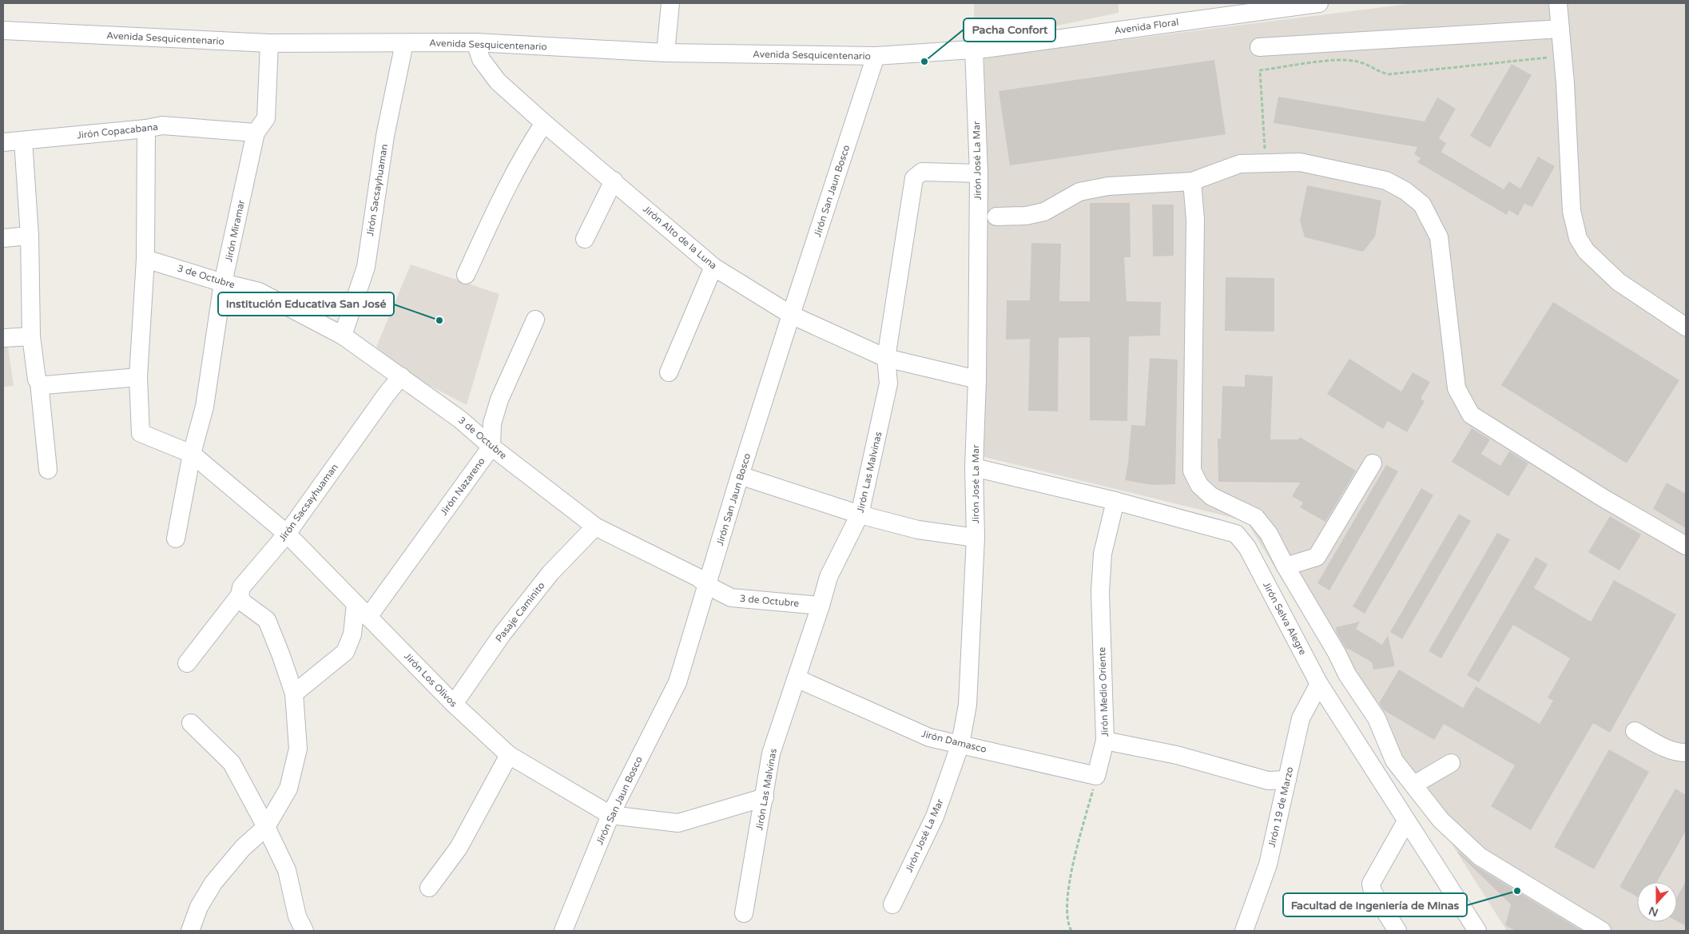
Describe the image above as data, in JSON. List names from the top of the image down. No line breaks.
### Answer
{"streets":{"street":["Avenida Floral","Avenida Sesquicentenario","Jirón Copacabana","Jirón José La Mar","Jirón Sacsayhuaman","Jirón San Jaun Bosco","Jirón Miramar","Jirón Alto de la Luna","3 de Octubre","Jirón Las Malvinas","Jirón Nazareno","Pasaje Caminito","Jirón Selva Alegre","Jirón Los Olivos","Jirón Medio Oriente","Jirón Damasco","Jirón 19 de Marzo"]},"crossings":[["Avenida Floral","Avenida Sesquicentenario"],["Avenida Floral","Jirón José La Mar"],["Avenida Sesquicentenario","Jirón José La Mar"],["Avenida Sesquicentenario","Jirón Sacsayhuaman"],["Avenida Sesquicentenario","Jirón San Jaun Bosco"],["Avenida Sesquicentenario","Jirón Miramar"],["Avenida Sesquicentenario","Jirón Alto de la Luna"],["Jirón Copacabana","Jirón Miramar"],["Jirón José La Mar","Jirón Alto de la Luna"],["Jirón José La Mar","Jirón Las Malvinas"],["Jirón José La Mar","Jirón Selva Alegre"],["Jirón José La Mar","Jirón Damasco"],["Jirón Sacsayhuaman","3 de Octubre"],["Jirón Sacsayhuaman","Jirón Los Olivos"],["Jirón San Jaun Bosco","Jirón Alto de la Luna"],["Jirón San Jaun Bosco","3 de Octubre"],["Jirón San Jaun Bosco","Jirón Los Olivos"],["Jirón Miramar","3 de Octubre"],["Jirón Miramar","Jirón Los Olivos"],["Jirón Alto de la Luna","Jirón Las Malvinas"],["3 de Octubre","Jirón Las Malvinas"],["3 de Octubre","Jirón Nazareno"],["3 de Octubre","Pasaje Caminito"],["Jirón Las Malvinas","Jirón Los Olivos"],["Jirón Las Malvinas","Jirón Damasco"],["Jirón Nazareno","Jirón Los Olivos"],["Pasaje Caminito","Jirón Los Olivos"],["Jirón Selva Alegre","Jirón Medio Oriente"],["Jirón Selva Alegre","Jirón 19 de Marzo"],["Jirón Medio Oriente","Jirón Damasco"]],"places":["Pacha Confort","Institución Educativa San José","Facultad de Ingeniería de Minas"],"north":"bottom"}
